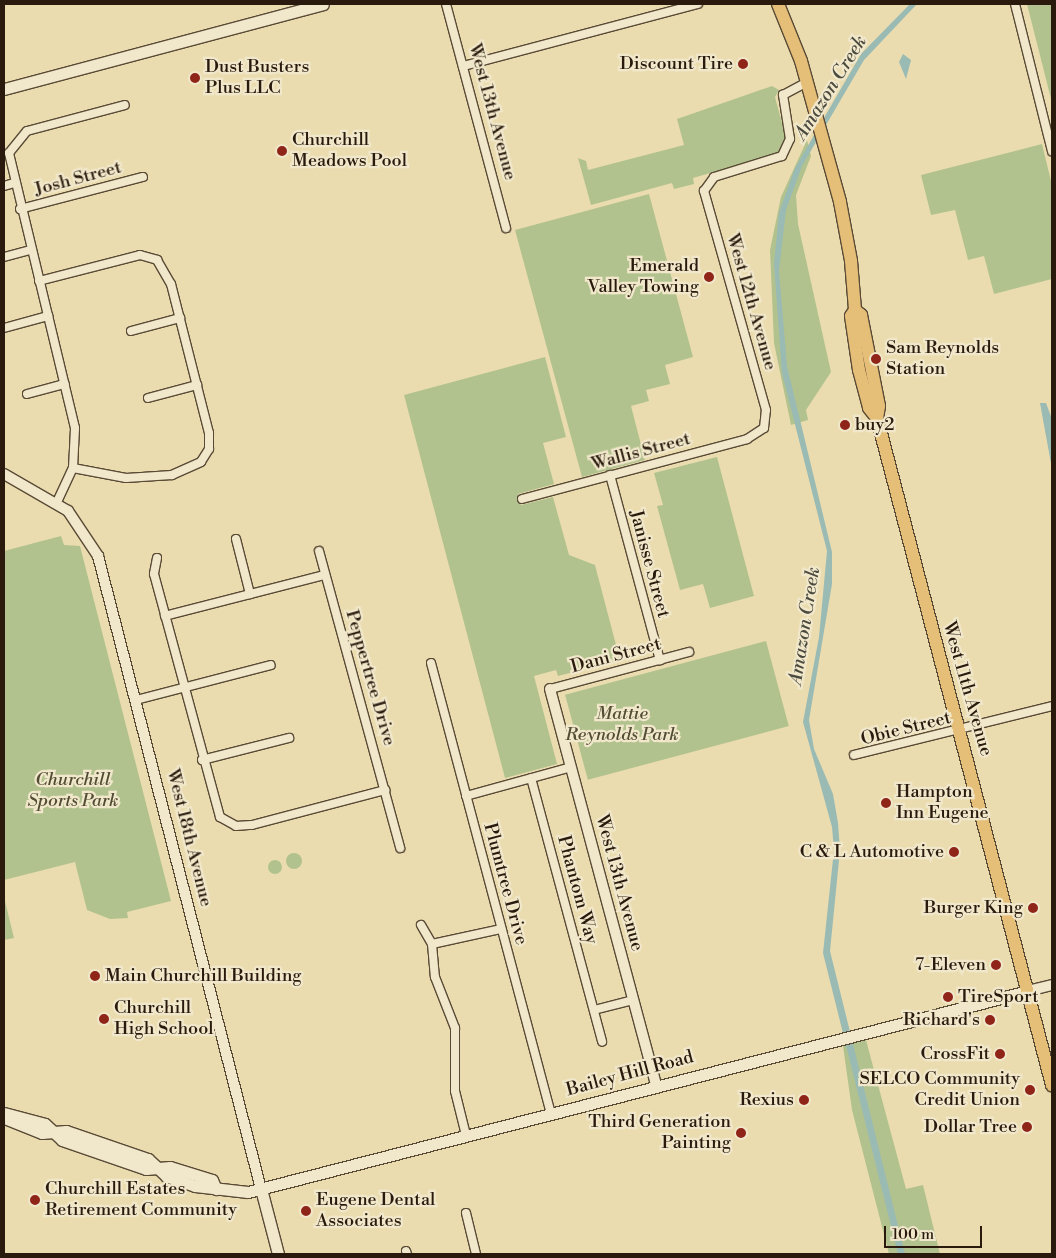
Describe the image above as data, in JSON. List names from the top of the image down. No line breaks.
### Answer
{"streets":{"main road":["West 11th Avenue","West 18th Avenue","Bailey Hill Road"],"street":["West 13th Avenue","Josh Street","West 12th Avenue","Wallis Street","Janisse Street","Dani Street","Peppertree Drive","Obie Street","Plumtree Drive","Phantom Way"]},"crossings":[["West 13th Avenue","Dani Street"],["West 13th Avenue","Bailey Hill Road"],["Josh Street","West 18th Avenue"],["West 12th Avenue","Wallis Street"],["West 12th Avenue","West 11th Avenue"],["Wallis Street","Janisse Street"],["Janisse Street","Dani Street"],["West 11th Avenue","Obie Street"],["West 11th Avenue","Bailey Hill Road"],["West 18th Avenue","Bailey Hill Road"],["Plumtree Drive","Bailey Hill Road"]],"water":["Amazon Creek"],"parks":["Mattie Reynolds Park","Churchill Sports Park"],"places":["Discount Tire","Dust Busters Plus LLC","Churchill Meadows Pool","Emerald Valley Towing","Sam Reynolds Station","buy2","Hampton Inn Eugene","C & L Automotive","Burger King","7-Eleven","Main Churchill Building","TireSport","Churchill High School","Richard's","CrossFit","SELCO Community Credit Union","Rexius","Dollar Tree","Third Generation Painting","Churchill Estates Retirement Community","Eugene Dental Associates"],"scale_bar":"100 m"}
